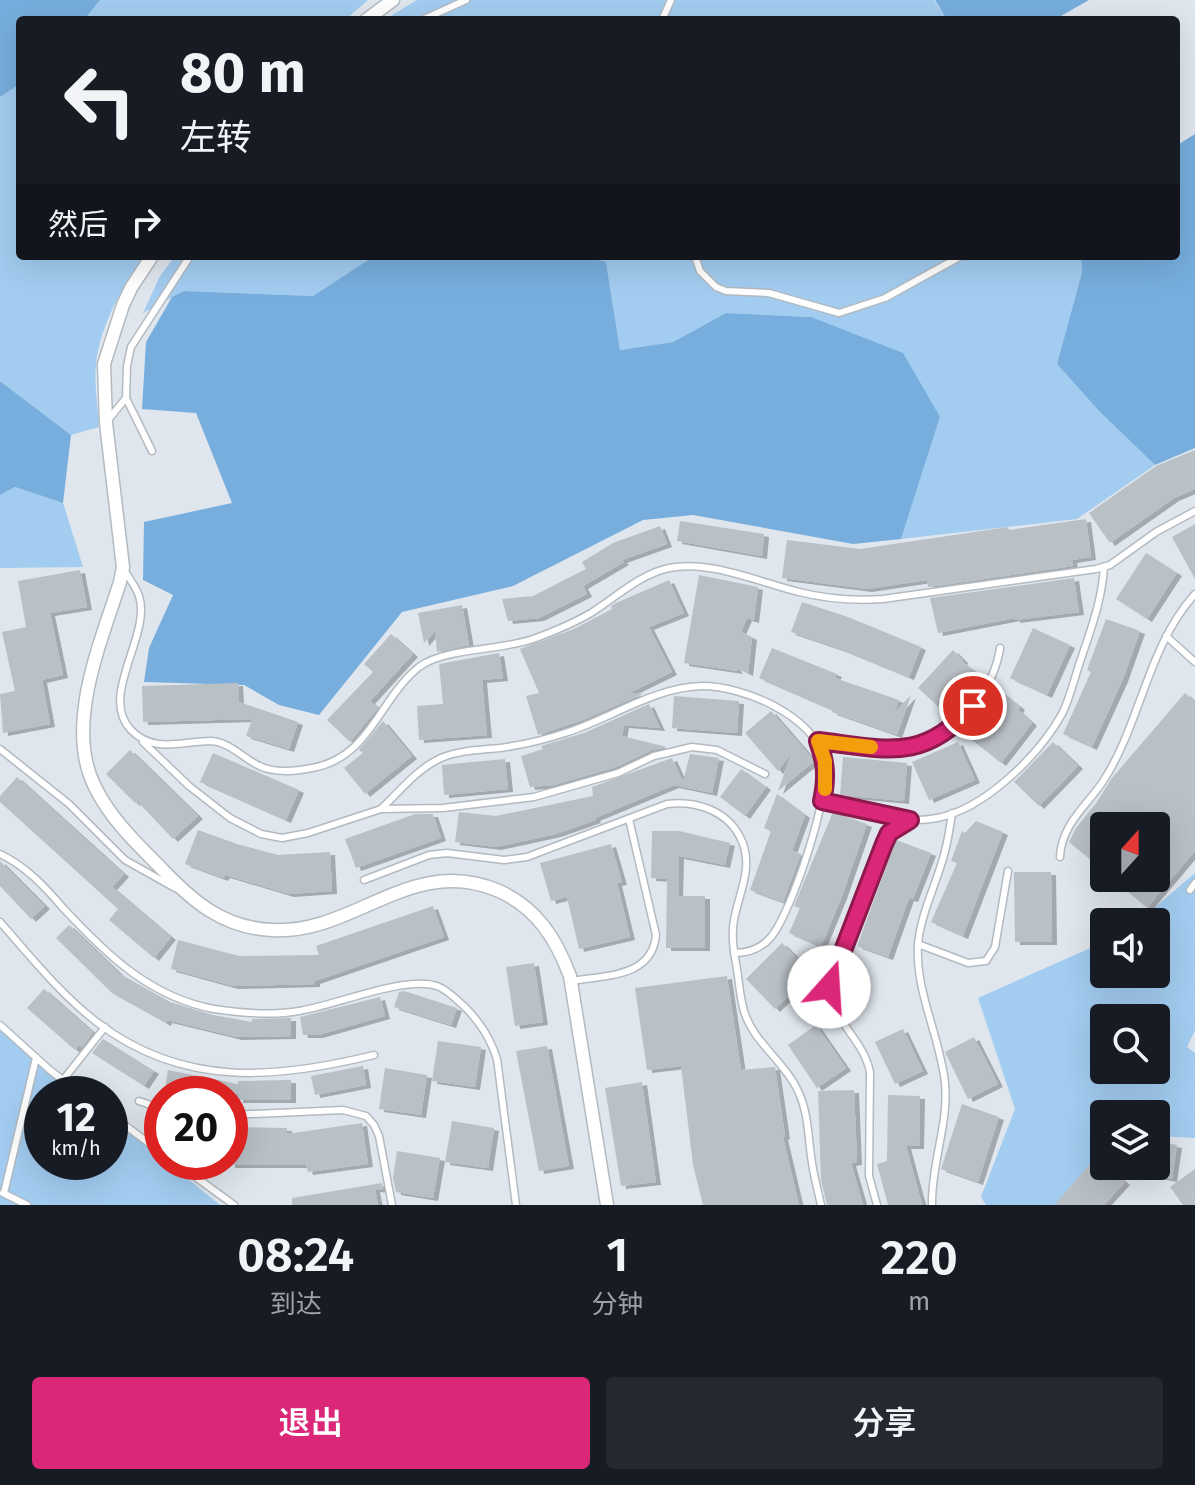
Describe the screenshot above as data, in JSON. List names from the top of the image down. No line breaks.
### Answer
{"north":"top","page":{"turn":["80 m","左转"],"then":"然后","speed":"12 km/h","limit":"20","eta":["08:24","到达","1","分钟","220","m"],"buttons":["退出","分享"]}}
